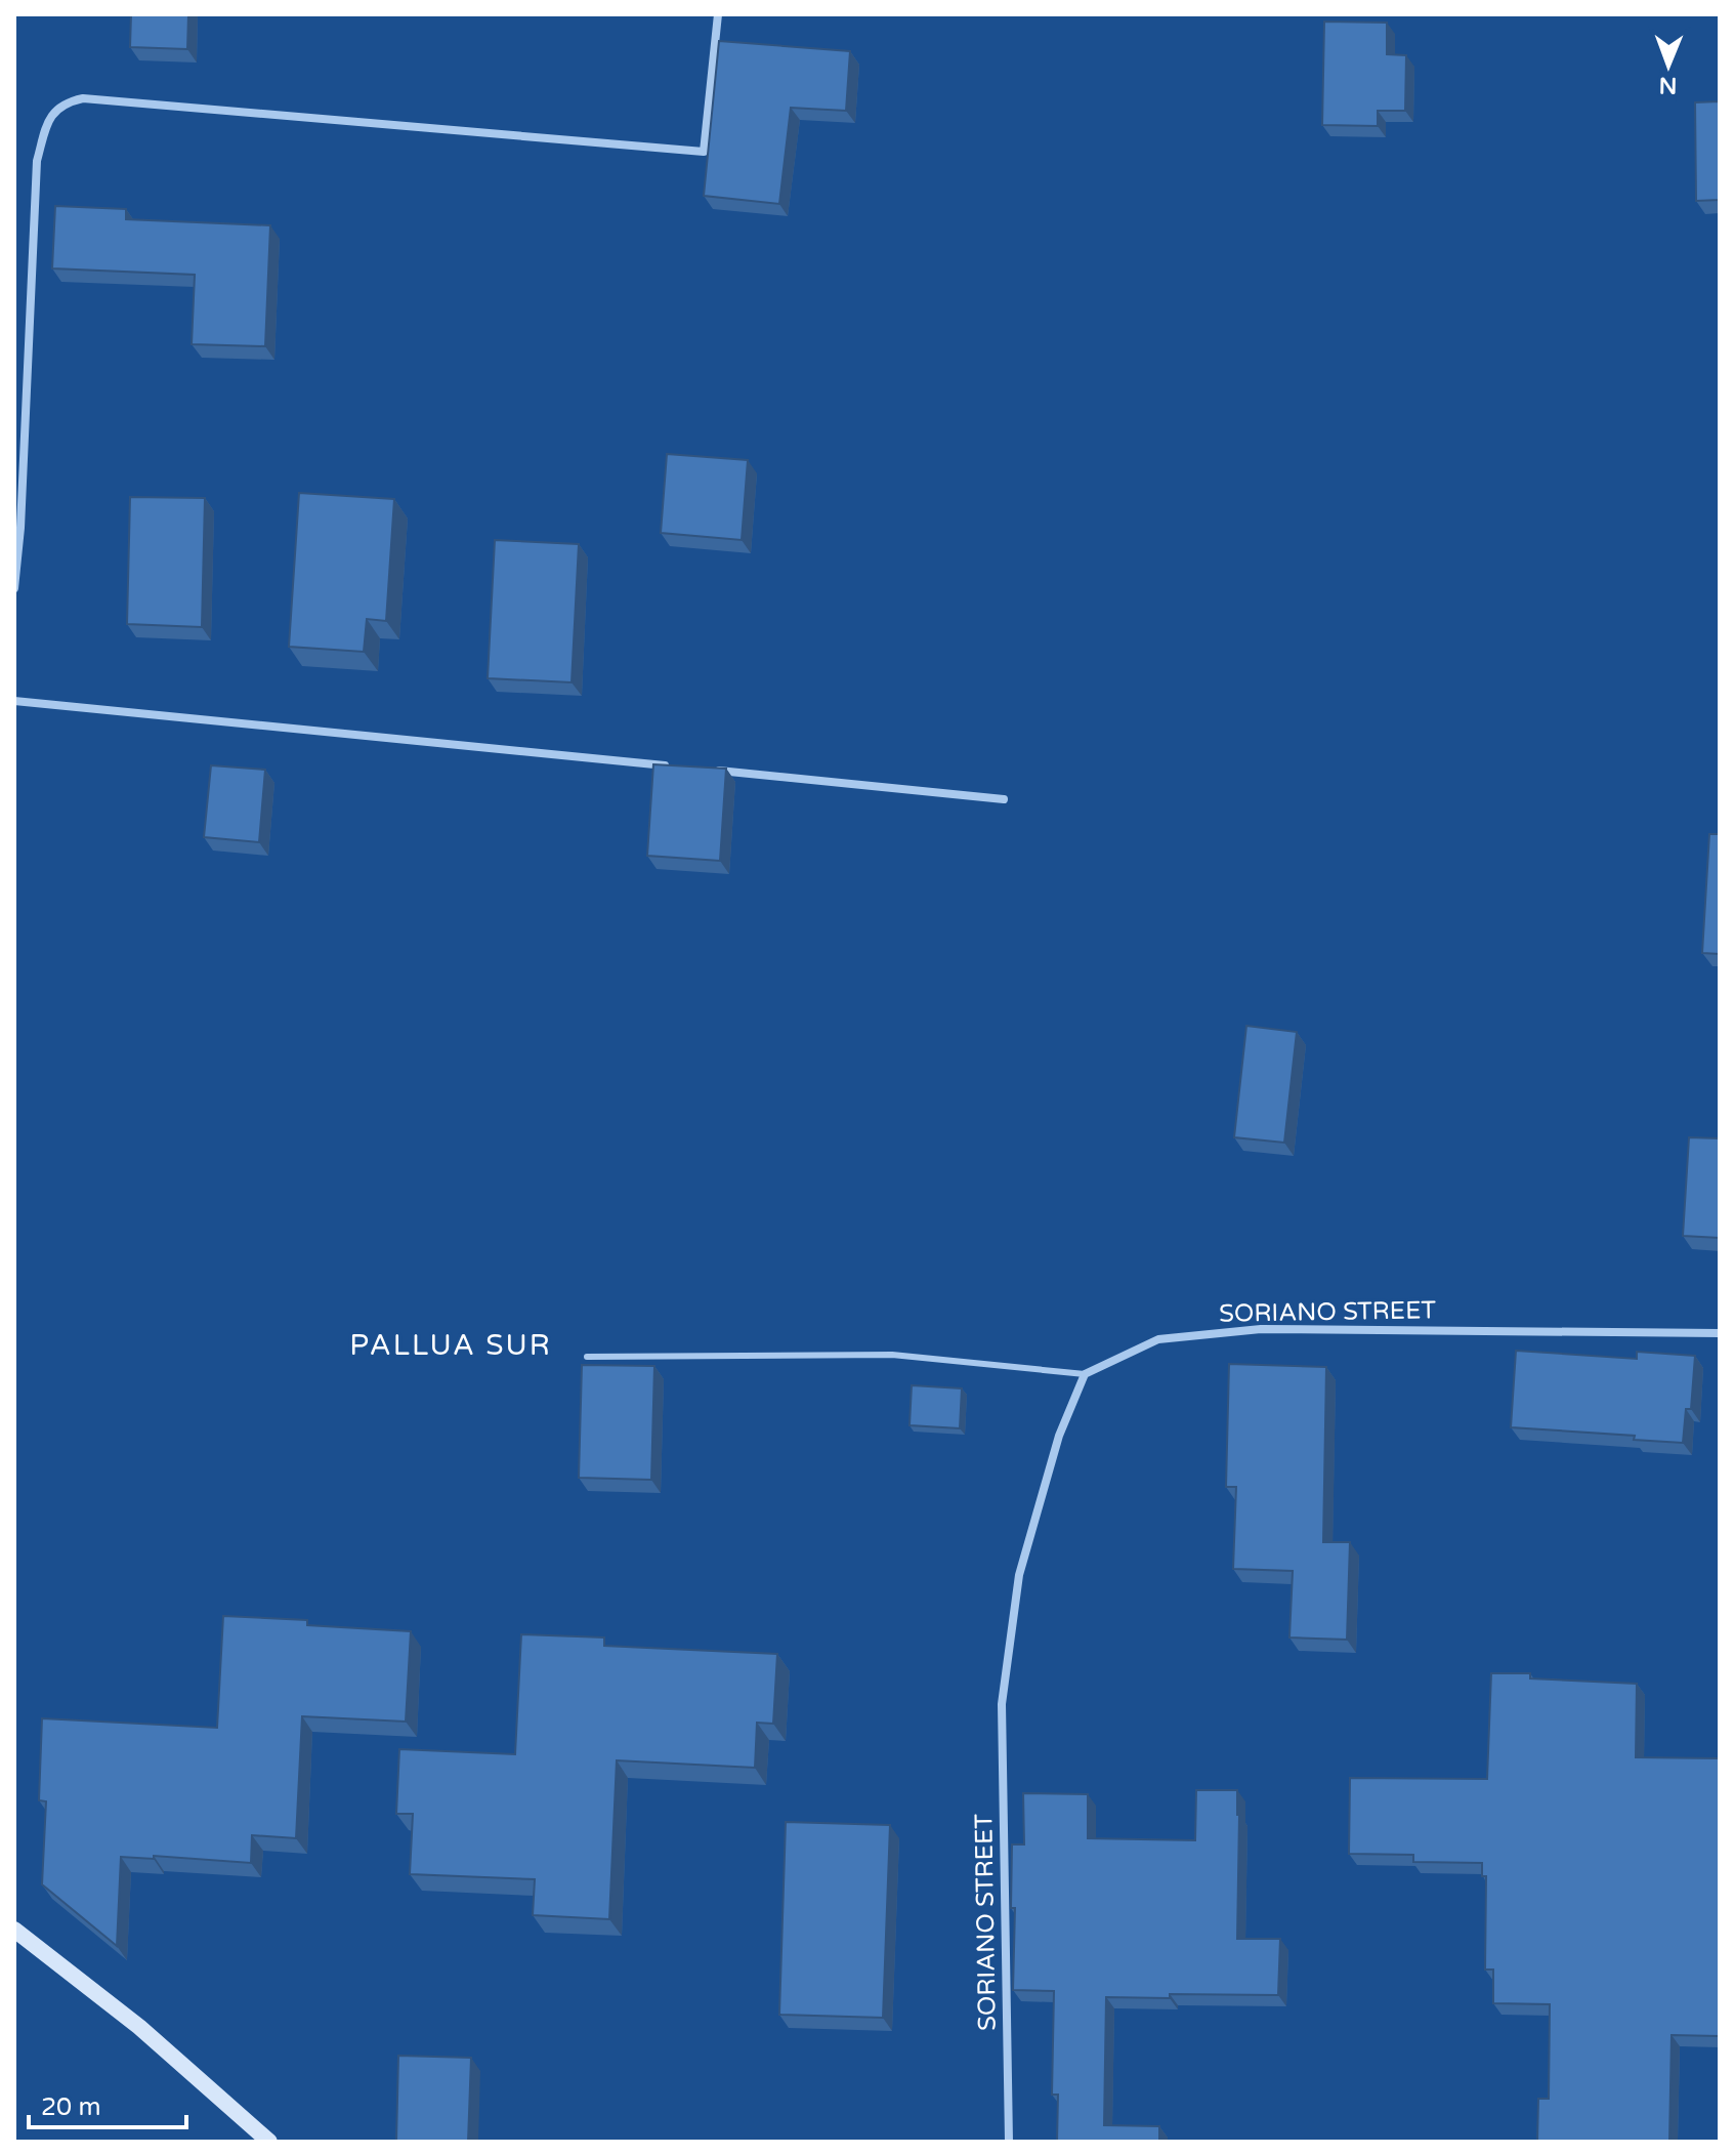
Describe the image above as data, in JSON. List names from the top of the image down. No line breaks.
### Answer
{"streets":{"street":["SORIANO STREET"]},"districts":["PALLUA SUR"],"scale_bar":"20 m","north":"bottom"}
